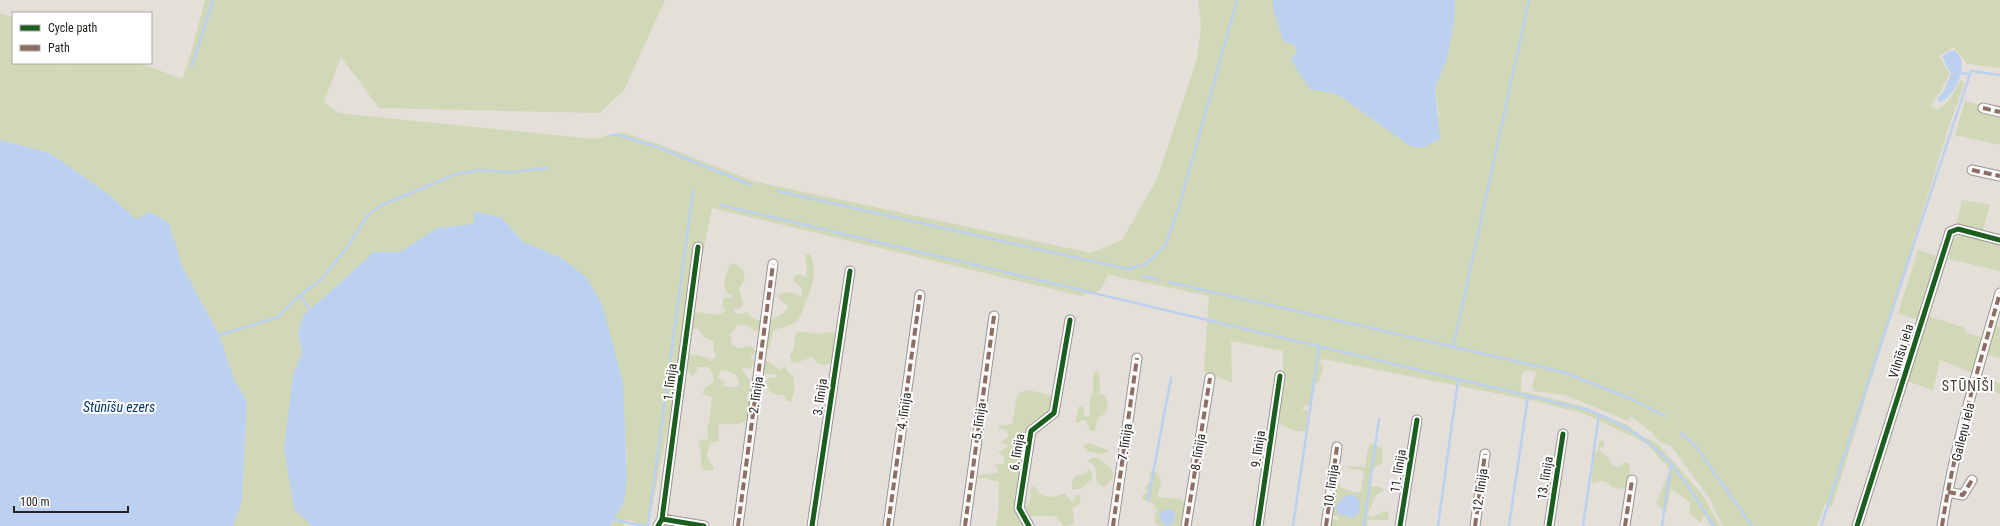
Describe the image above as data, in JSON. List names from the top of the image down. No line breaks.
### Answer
{"streets":{"street":["Vilnīšu iela","1. līnija","2. līnija","3. līnija","4. līnija","5. līnija","Gaileņu iela","7. līnija","9. līnija","6. līnija","8. līnija","11. līnija","13. līnija","10. līnija","12. līnija"]},"districts":["STŪNĪŠI"],"water":["Stūnīšu ezers"],"legend":["Cycle path","Path"],"scale_bar":"100 m"}
